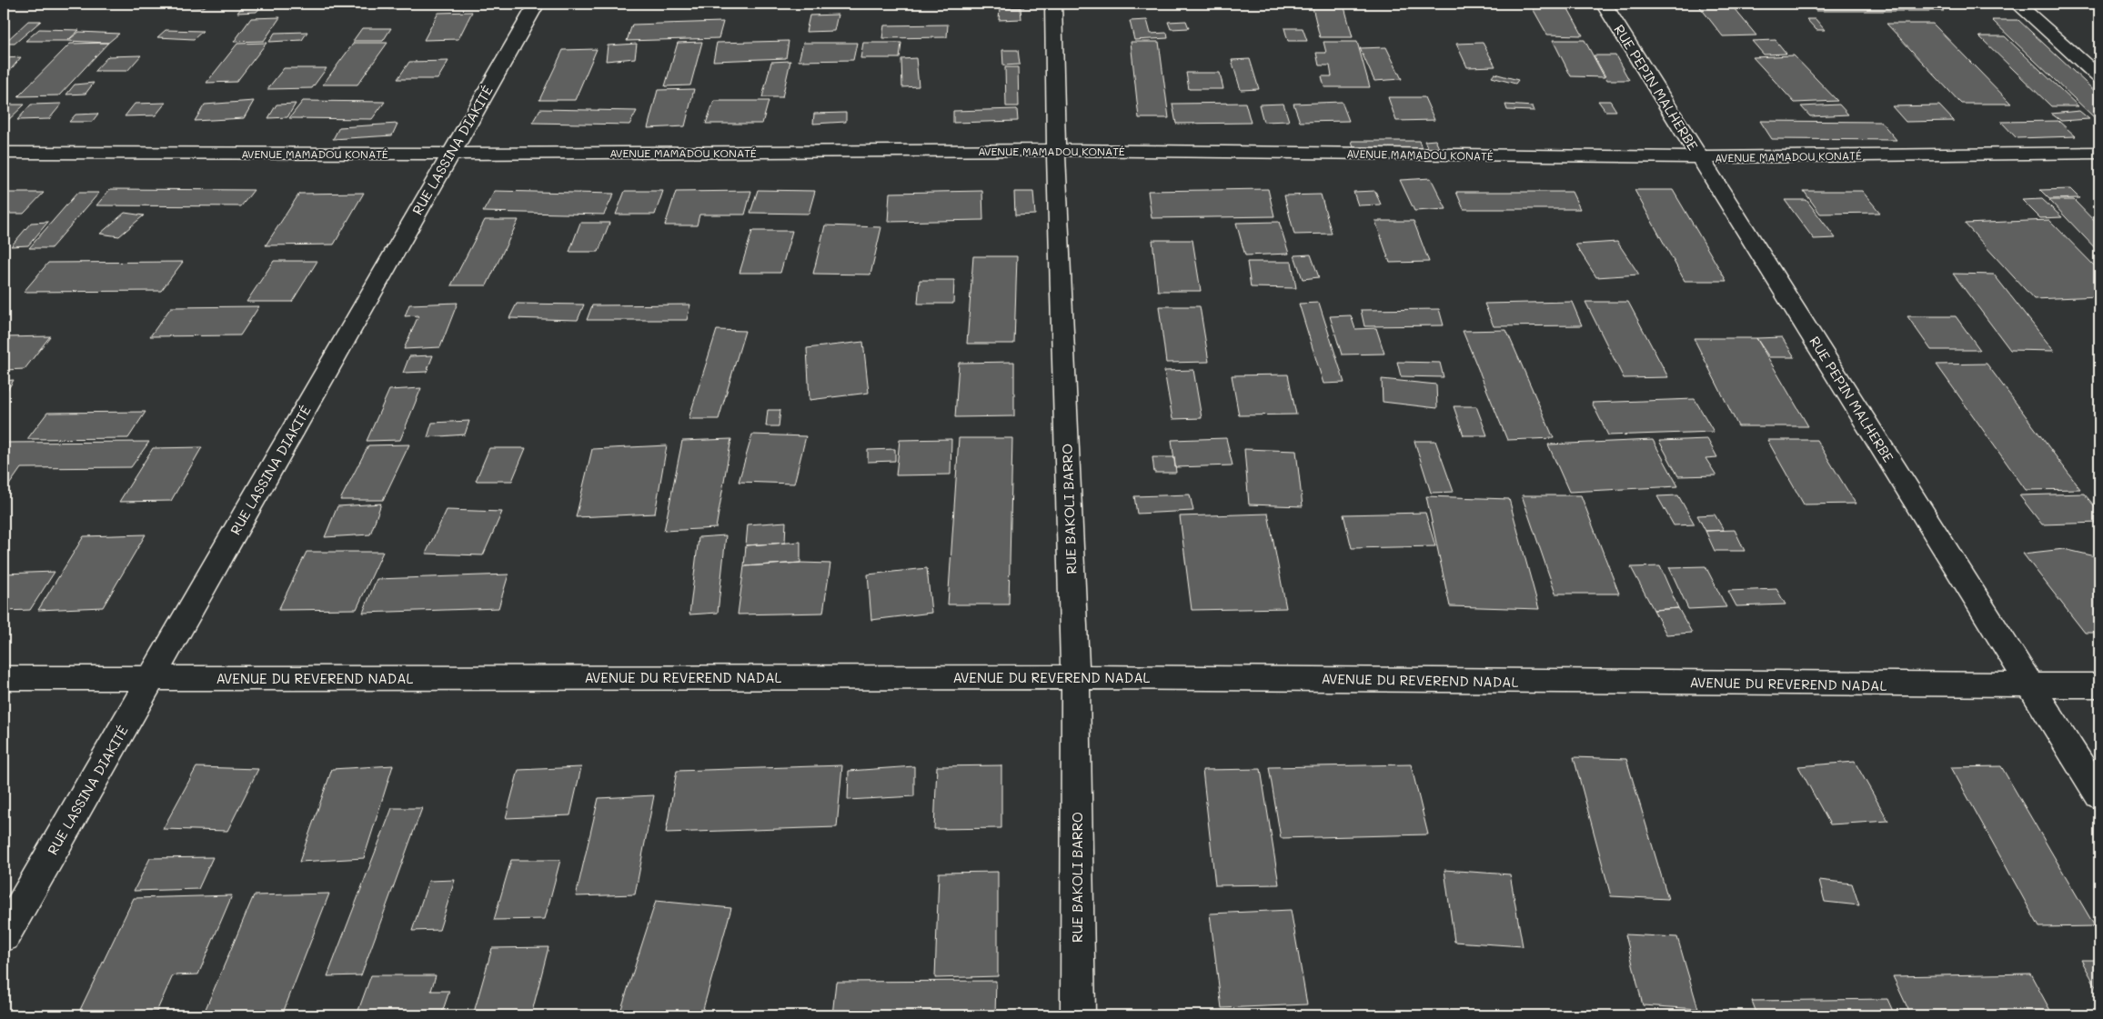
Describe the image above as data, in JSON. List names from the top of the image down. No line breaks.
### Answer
{"streets":{"street":["RUE PEPIN MALHERBE","RUE LASSINA DIAKITÉ","AVENUE MAMADOU KONATÉ","RUE BAKOLI BARRO","AVENUE DU REVEREND NADAL"]},"crossings":[["RUE PEPIN MALHERBE","AVENUE MAMADOU KONATÉ"],["RUE PEPIN MALHERBE","AVENUE DU REVEREND NADAL"],["RUE LASSINA DIAKITÉ","AVENUE MAMADOU KONATÉ"],["RUE LASSINA DIAKITÉ","AVENUE DU REVEREND NADAL"],["AVENUE MAMADOU KONATÉ","RUE BAKOLI BARRO"],["RUE BAKOLI BARRO","AVENUE DU REVEREND NADAL"]]}
